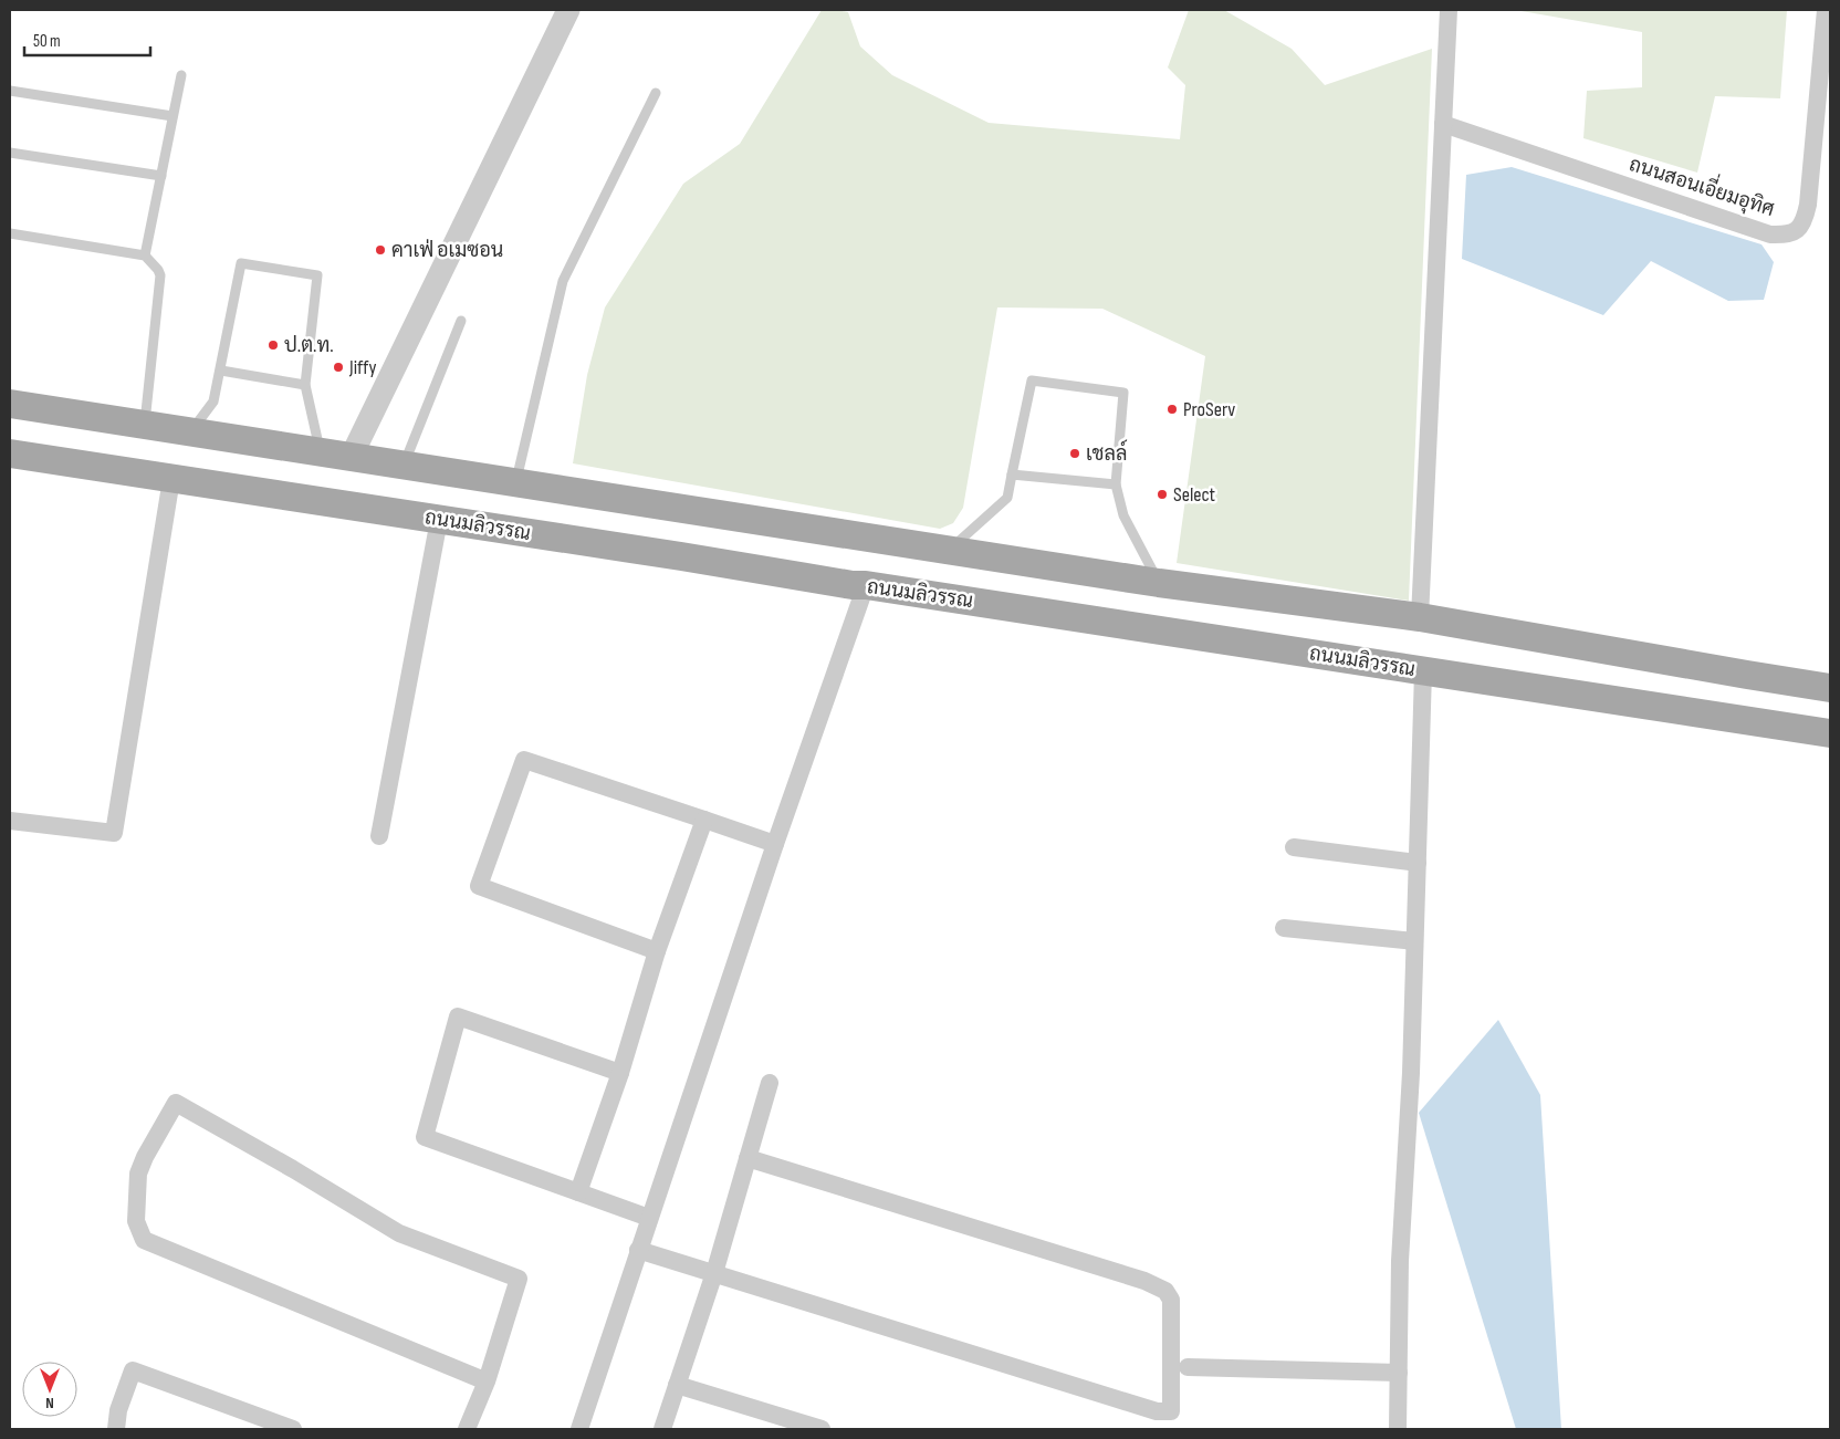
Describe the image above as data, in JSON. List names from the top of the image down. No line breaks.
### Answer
{"streets":{"main road":["ถนนมลิวรรณ"],"street":["ถนนสอนเอี่ยมอุทิศ"]},"places":["คาเฟ่ อเมซอน","ป.ต.ท.","Jiffy","ProServ","เชลล์","Select"],"scale_bar":"50 m","north":"bottom"}
